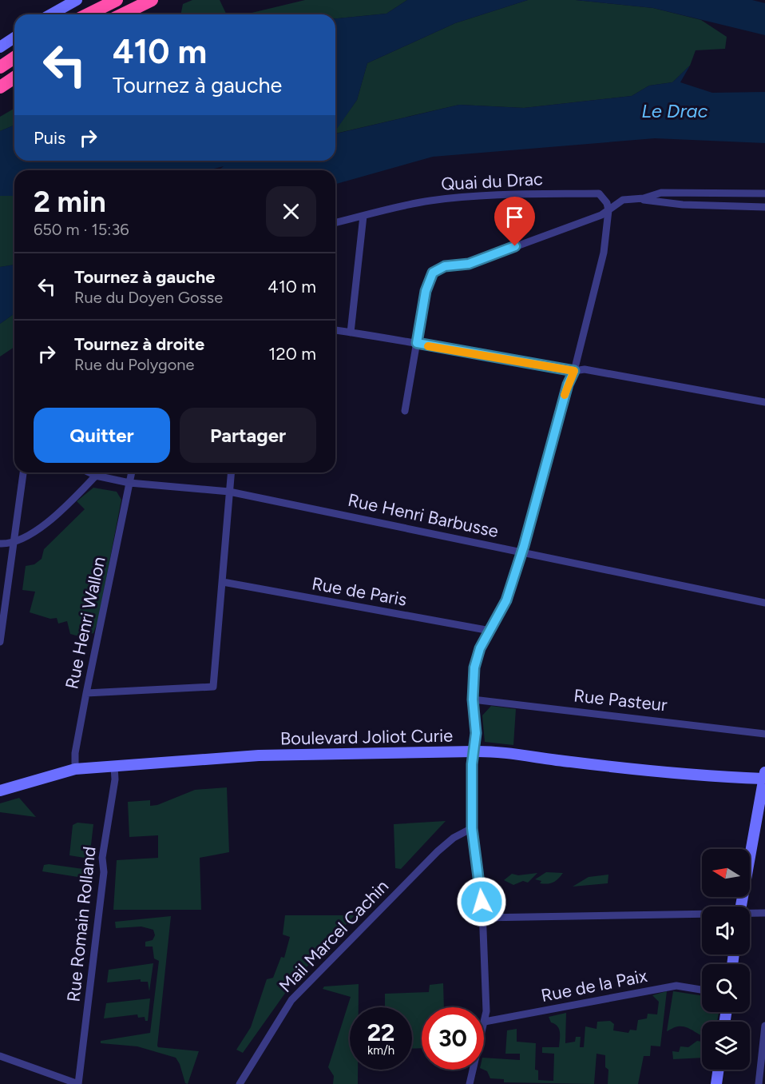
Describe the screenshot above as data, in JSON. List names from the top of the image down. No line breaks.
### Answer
{"streets":{"street":["Quai du Drac","Rue Henri Barbusse","Rue de Paris","Rue Henri Wallon","Rue Pasteur","Boulevard Joliot Curie","Rue Romain Rolland","Mail Marcel Cachin","Rue de la Paix"]},"crossings":[["Rue Henri Barbusse","Rue Henri Wallon"],["Rue Henri Wallon","Boulevard Joliot Curie"],["Boulevard Joliot Curie","Rue Romain Rolland"]],"water":["Le Drac"],"north":"left","page":{"turn":["410 m","Tournez à gauche"],"then":"Puis","heading":["2 min","650 m · 15:36"],"list":[{"name":"Tournez à gauche","note":"Rue du Doyen Gosse","value":"410 m"},{"name":"Tournez à droite","note":"Rue du Polygone","value":"120 m"}],"buttons":["Quitter","Partager"],"speed":"22 km/h","limit":"30"}}
